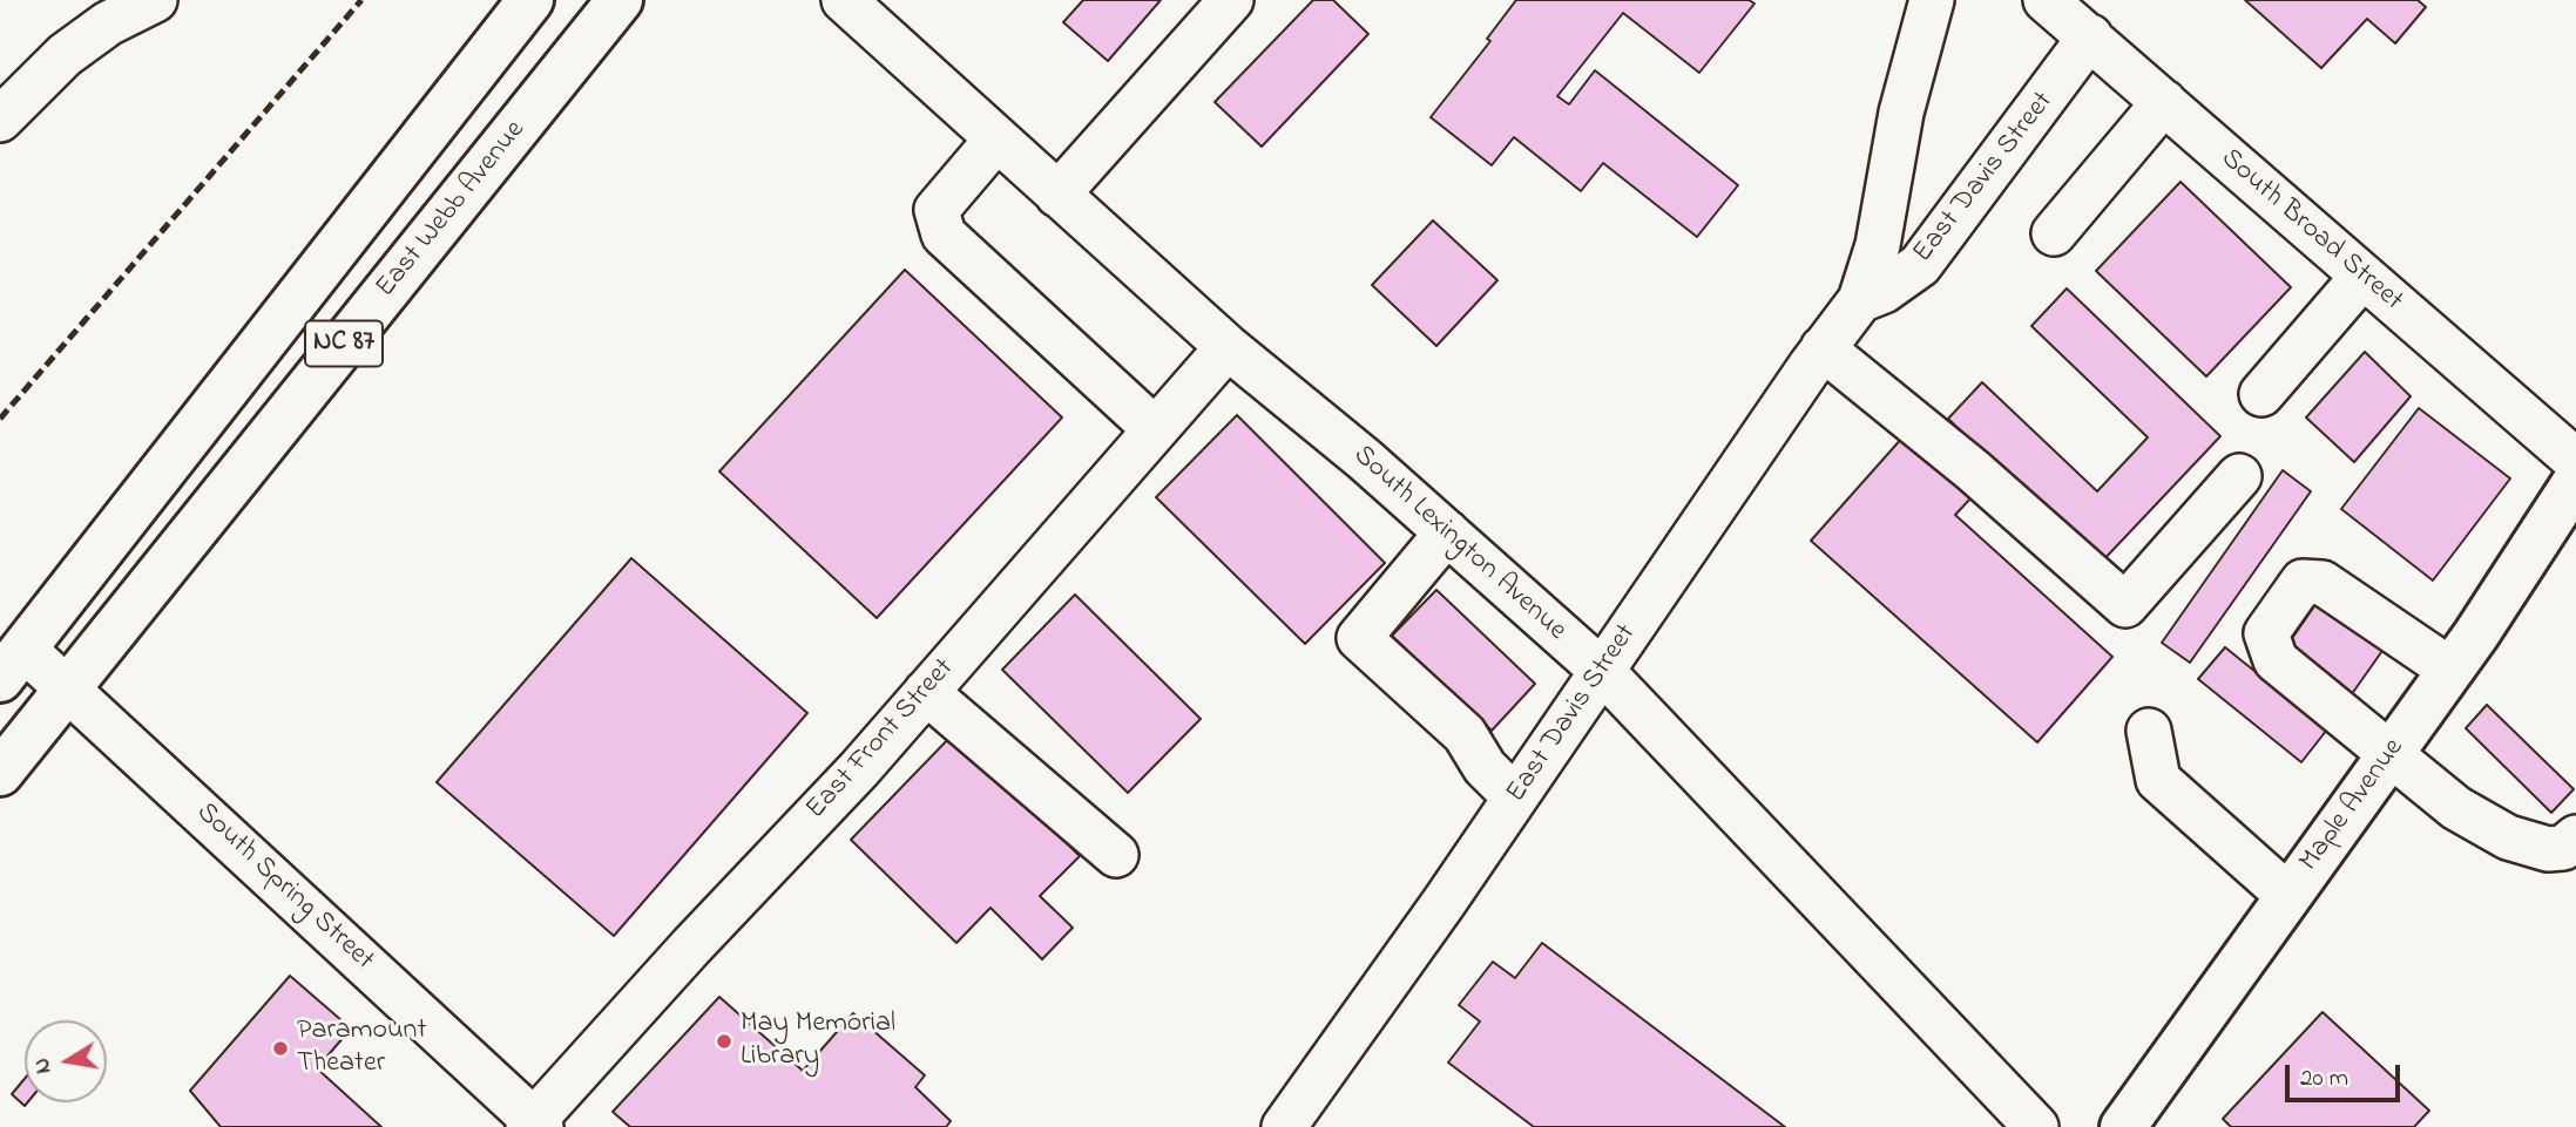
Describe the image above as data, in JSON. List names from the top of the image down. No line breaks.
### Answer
{"streets":{"main road":["East Webb Avenue","NC 87","Maple Avenue"],"street":["East Davis Street","South Broad Street","South Lexington Avenue","East Front Street","South Spring Street"]},"crossings":[["East Davis Street","South Broad Street"],["East Davis Street","South Lexington Avenue"],["East Webb Avenue","NC 87"],["East Webb Avenue","South Spring Street"],["NC 87","South Spring Street"],["South Lexington Avenue","East Front Street"],["East Front Street","South Spring Street"]],"places":["May Memorial Library","Paramount Theater"],"scale_bar":"20 m","north":"left"}
